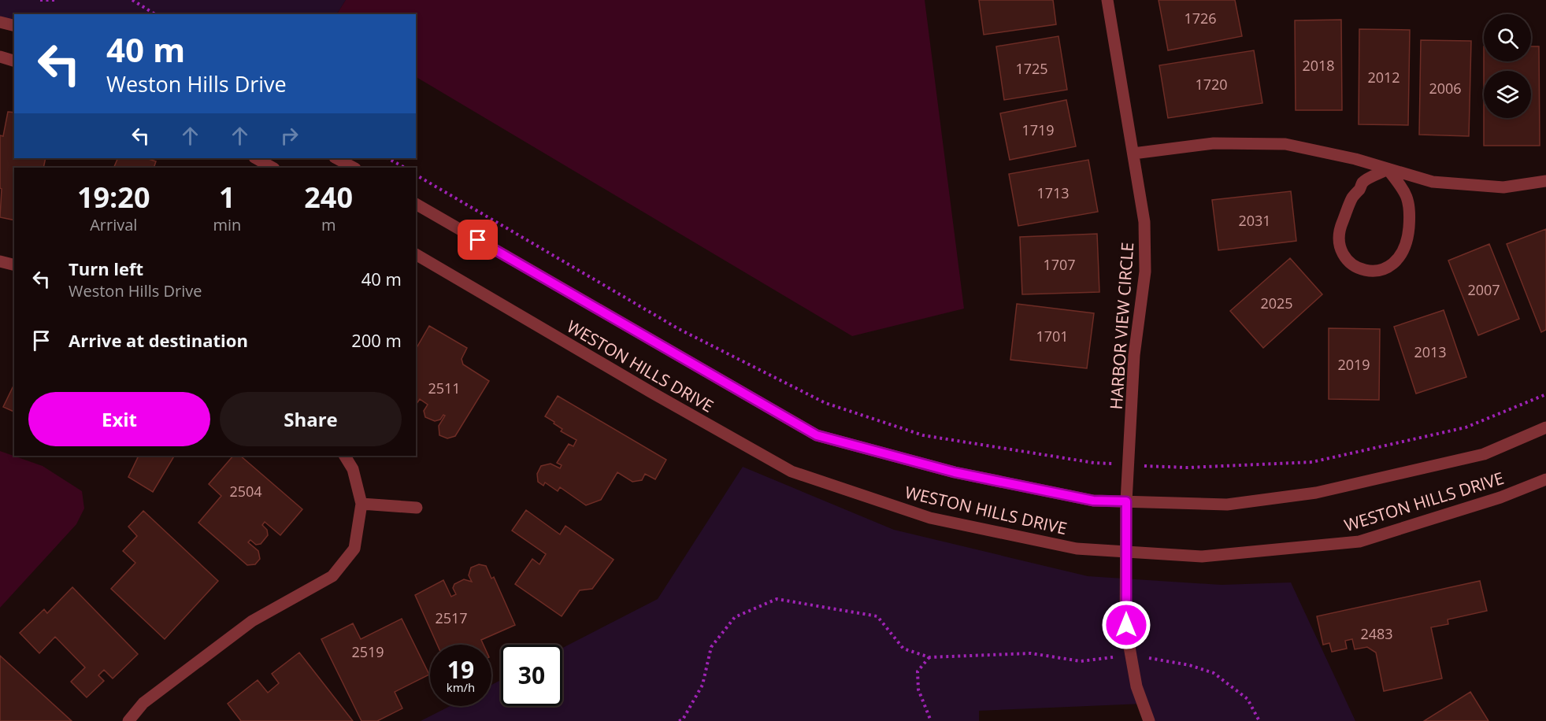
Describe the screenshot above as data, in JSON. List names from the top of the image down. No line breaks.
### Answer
{"streets":{"street":["HARBOR VIEW CIRCLE","WESTON HILLS DRIVE"]},"crossings":[["HARBOR VIEW CIRCLE","WESTON HILLS DRIVE"]],"house_numbers":["1726","2018","1725","2012","1720","2006","1719","1713","2031","1707","2007","2025","1701","2013","2019","2511","2504","2517","2483","2519"],"page":{"turn":["40 m","Weston Hills Drive"],"eta":["19:20","Arrival","1","min","240","m"],"list":[{"name":"Turn left","note":"Weston Hills Drive","value":"40 m"},{"name":"Arrive at destination","value":"200 m"}],"buttons":["Exit","Share"],"speed":"19 km/h","limit":"30"}}
